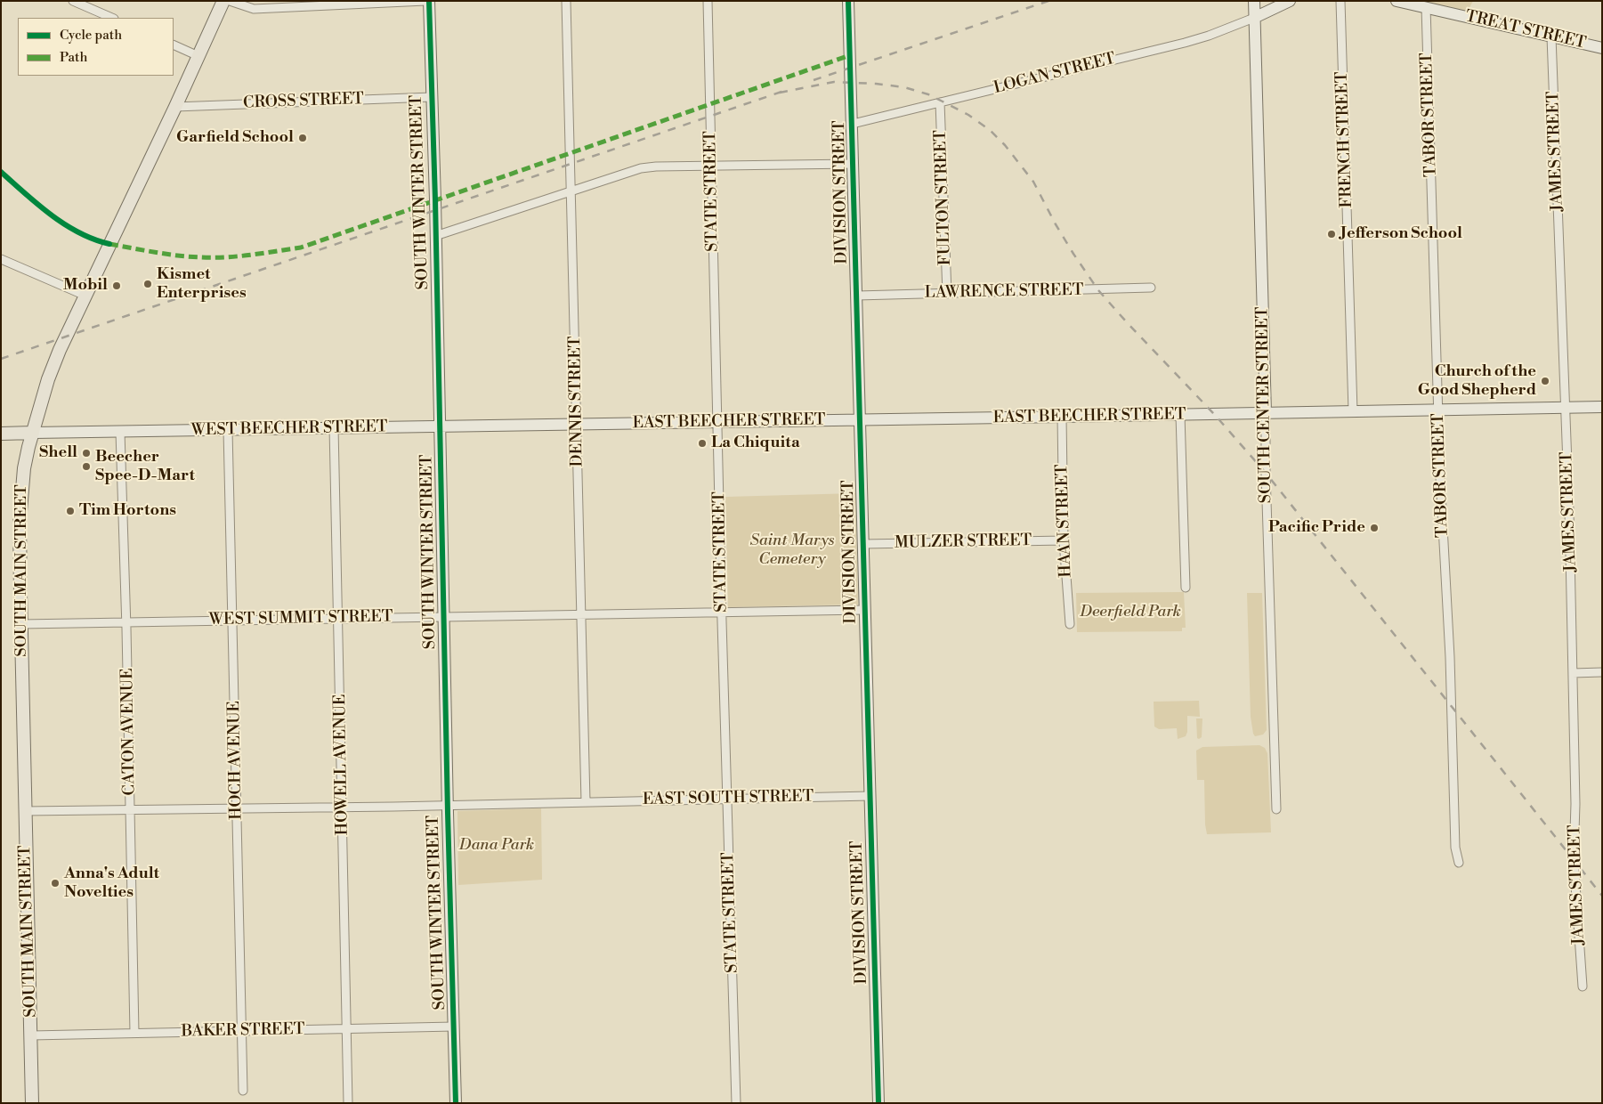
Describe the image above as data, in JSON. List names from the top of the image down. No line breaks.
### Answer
{"streets":{"main road":["WEST BEECHER STREET","SOUTH MAIN STREET"],"street":["TREAT STREET","LOGAN STREET","CROSS STREET","TABOR STREET","FRENCH STREET","JAMES STREET","STATE STREET","SOUTH WINTER STREET","DIVISION STREET","FULTON STREET","LAWRENCE STREET","DENNIS STREET","SOUTH CENTER STREET","EAST BEECHER STREET","HAAN STREET","MULZER STREET","WEST SUMMIT STREET","CATON AVENUE","HOCH AVENUE","HOWELL AVENUE","EAST SOUTH STREET","BAKER STREET"]},"crossings":[["TREAT STREET","TABOR STREET"],["TREAT STREET","JAMES STREET"],["LOGAN STREET","DIVISION STREET"],["LOGAN STREET","FULTON STREET"],["LOGAN STREET","SOUTH CENTER STREET"],["CROSS STREET","SOUTH WINTER STREET"],["CROSS STREET","SOUTH MAIN STREET"],["TABOR STREET","EAST BEECHER STREET"],["FRENCH STREET","EAST BEECHER STREET"],["JAMES STREET","EAST BEECHER STREET"],["STATE STREET","EAST BEECHER STREET"],["STATE STREET","WEST SUMMIT STREET"],["STATE STREET","EAST SOUTH STREET"],["SOUTH WINTER STREET","WEST BEECHER STREET"],["SOUTH WINTER STREET","WEST SUMMIT STREET"],["SOUTH WINTER STREET","EAST SOUTH STREET"],["SOUTH WINTER STREET","BAKER STREET"],["DIVISION STREET","LAWRENCE STREET"],["DIVISION STREET","EAST BEECHER STREET"],["DIVISION STREET","MULZER STREET"],["DIVISION STREET","WEST SUMMIT STREET"],["DIVISION STREET","EAST SOUTH STREET"],["FULTON STREET","LAWRENCE STREET"],["DENNIS STREET","EAST BEECHER STREET"],["DENNIS STREET","WEST BEECHER STREET"],["DENNIS STREET","WEST SUMMIT STREET"],["DENNIS STREET","EAST SOUTH STREET"],["SOUTH CENTER STREET","EAST BEECHER STREET"],["EAST BEECHER STREET","WEST BEECHER STREET"],["EAST BEECHER STREET","HAAN STREET"],["WEST BEECHER STREET","SOUTH MAIN STREET"],["WEST BEECHER STREET","CATON AVENUE"],["WEST BEECHER STREET","HOCH AVENUE"],["WEST BEECHER STREET","HOWELL AVENUE"],["HAAN STREET","MULZER STREET"],["SOUTH MAIN STREET","WEST SUMMIT STREET"],["SOUTH MAIN STREET","EAST SOUTH STREET"],["SOUTH MAIN STREET","BAKER STREET"],["WEST SUMMIT STREET","CATON AVENUE"],["WEST SUMMIT STREET","HOCH AVENUE"],["WEST SUMMIT STREET","HOWELL AVENUE"],["CATON AVENUE","EAST SOUTH STREET"],["CATON AVENUE","BAKER STREET"],["HOCH AVENUE","EAST SOUTH STREET"],["HOCH AVENUE","BAKER STREET"],["HOWELL AVENUE","EAST SOUTH STREET"],["HOWELL AVENUE","BAKER STREET"]],"parks":["Saint Marys Cemetery","Deerfield Park","Dana Park"],"places":["Garfield School","Jefferson School","Kismet Enterprises","Mobil","Church of the Good Shepherd","La Chiquita","Shell","Beecher Spee-D-Mart","Tim Hortons","Pacific Pride","Anna's Adult Novelties"],"legend":["Cycle path","Path"]}
